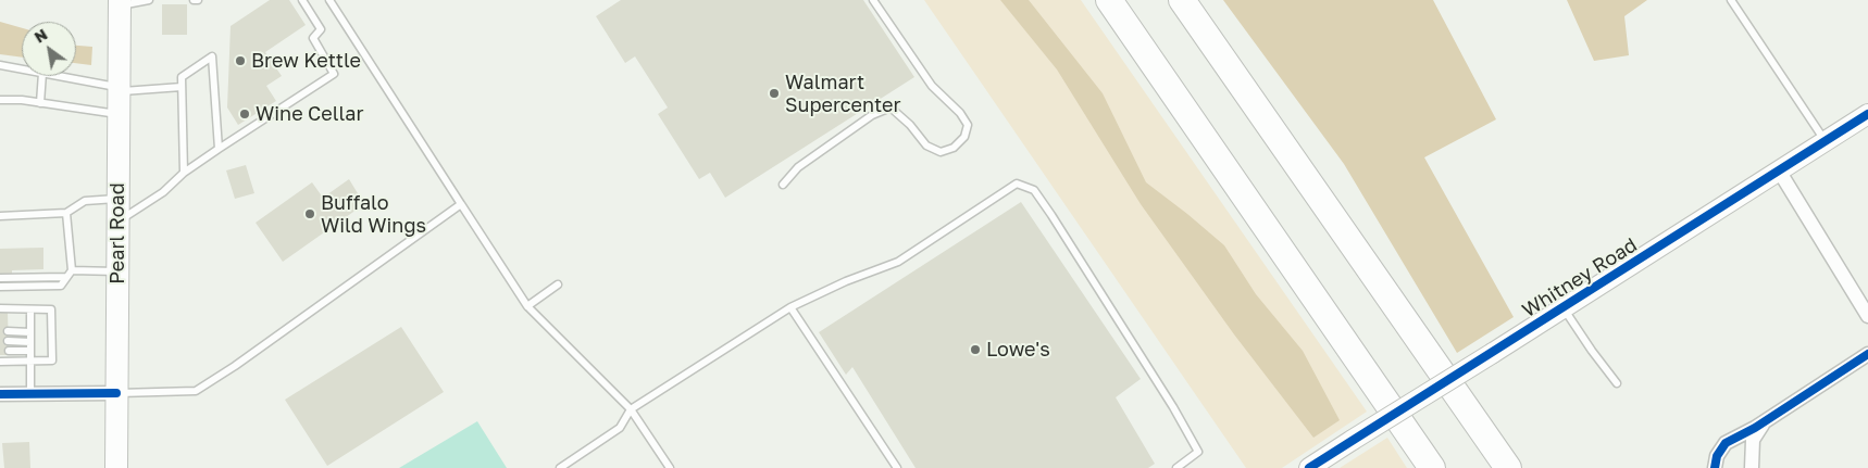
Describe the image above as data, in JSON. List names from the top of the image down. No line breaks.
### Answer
{"streets":{"main road":["Pearl Road"],"street":["Whitney Road"]},"places":["Brew Kettle","Walmart Supercenter","Wine Cellar","Buffalo Wild Wings","Lowe's"],"north":"top left"}
